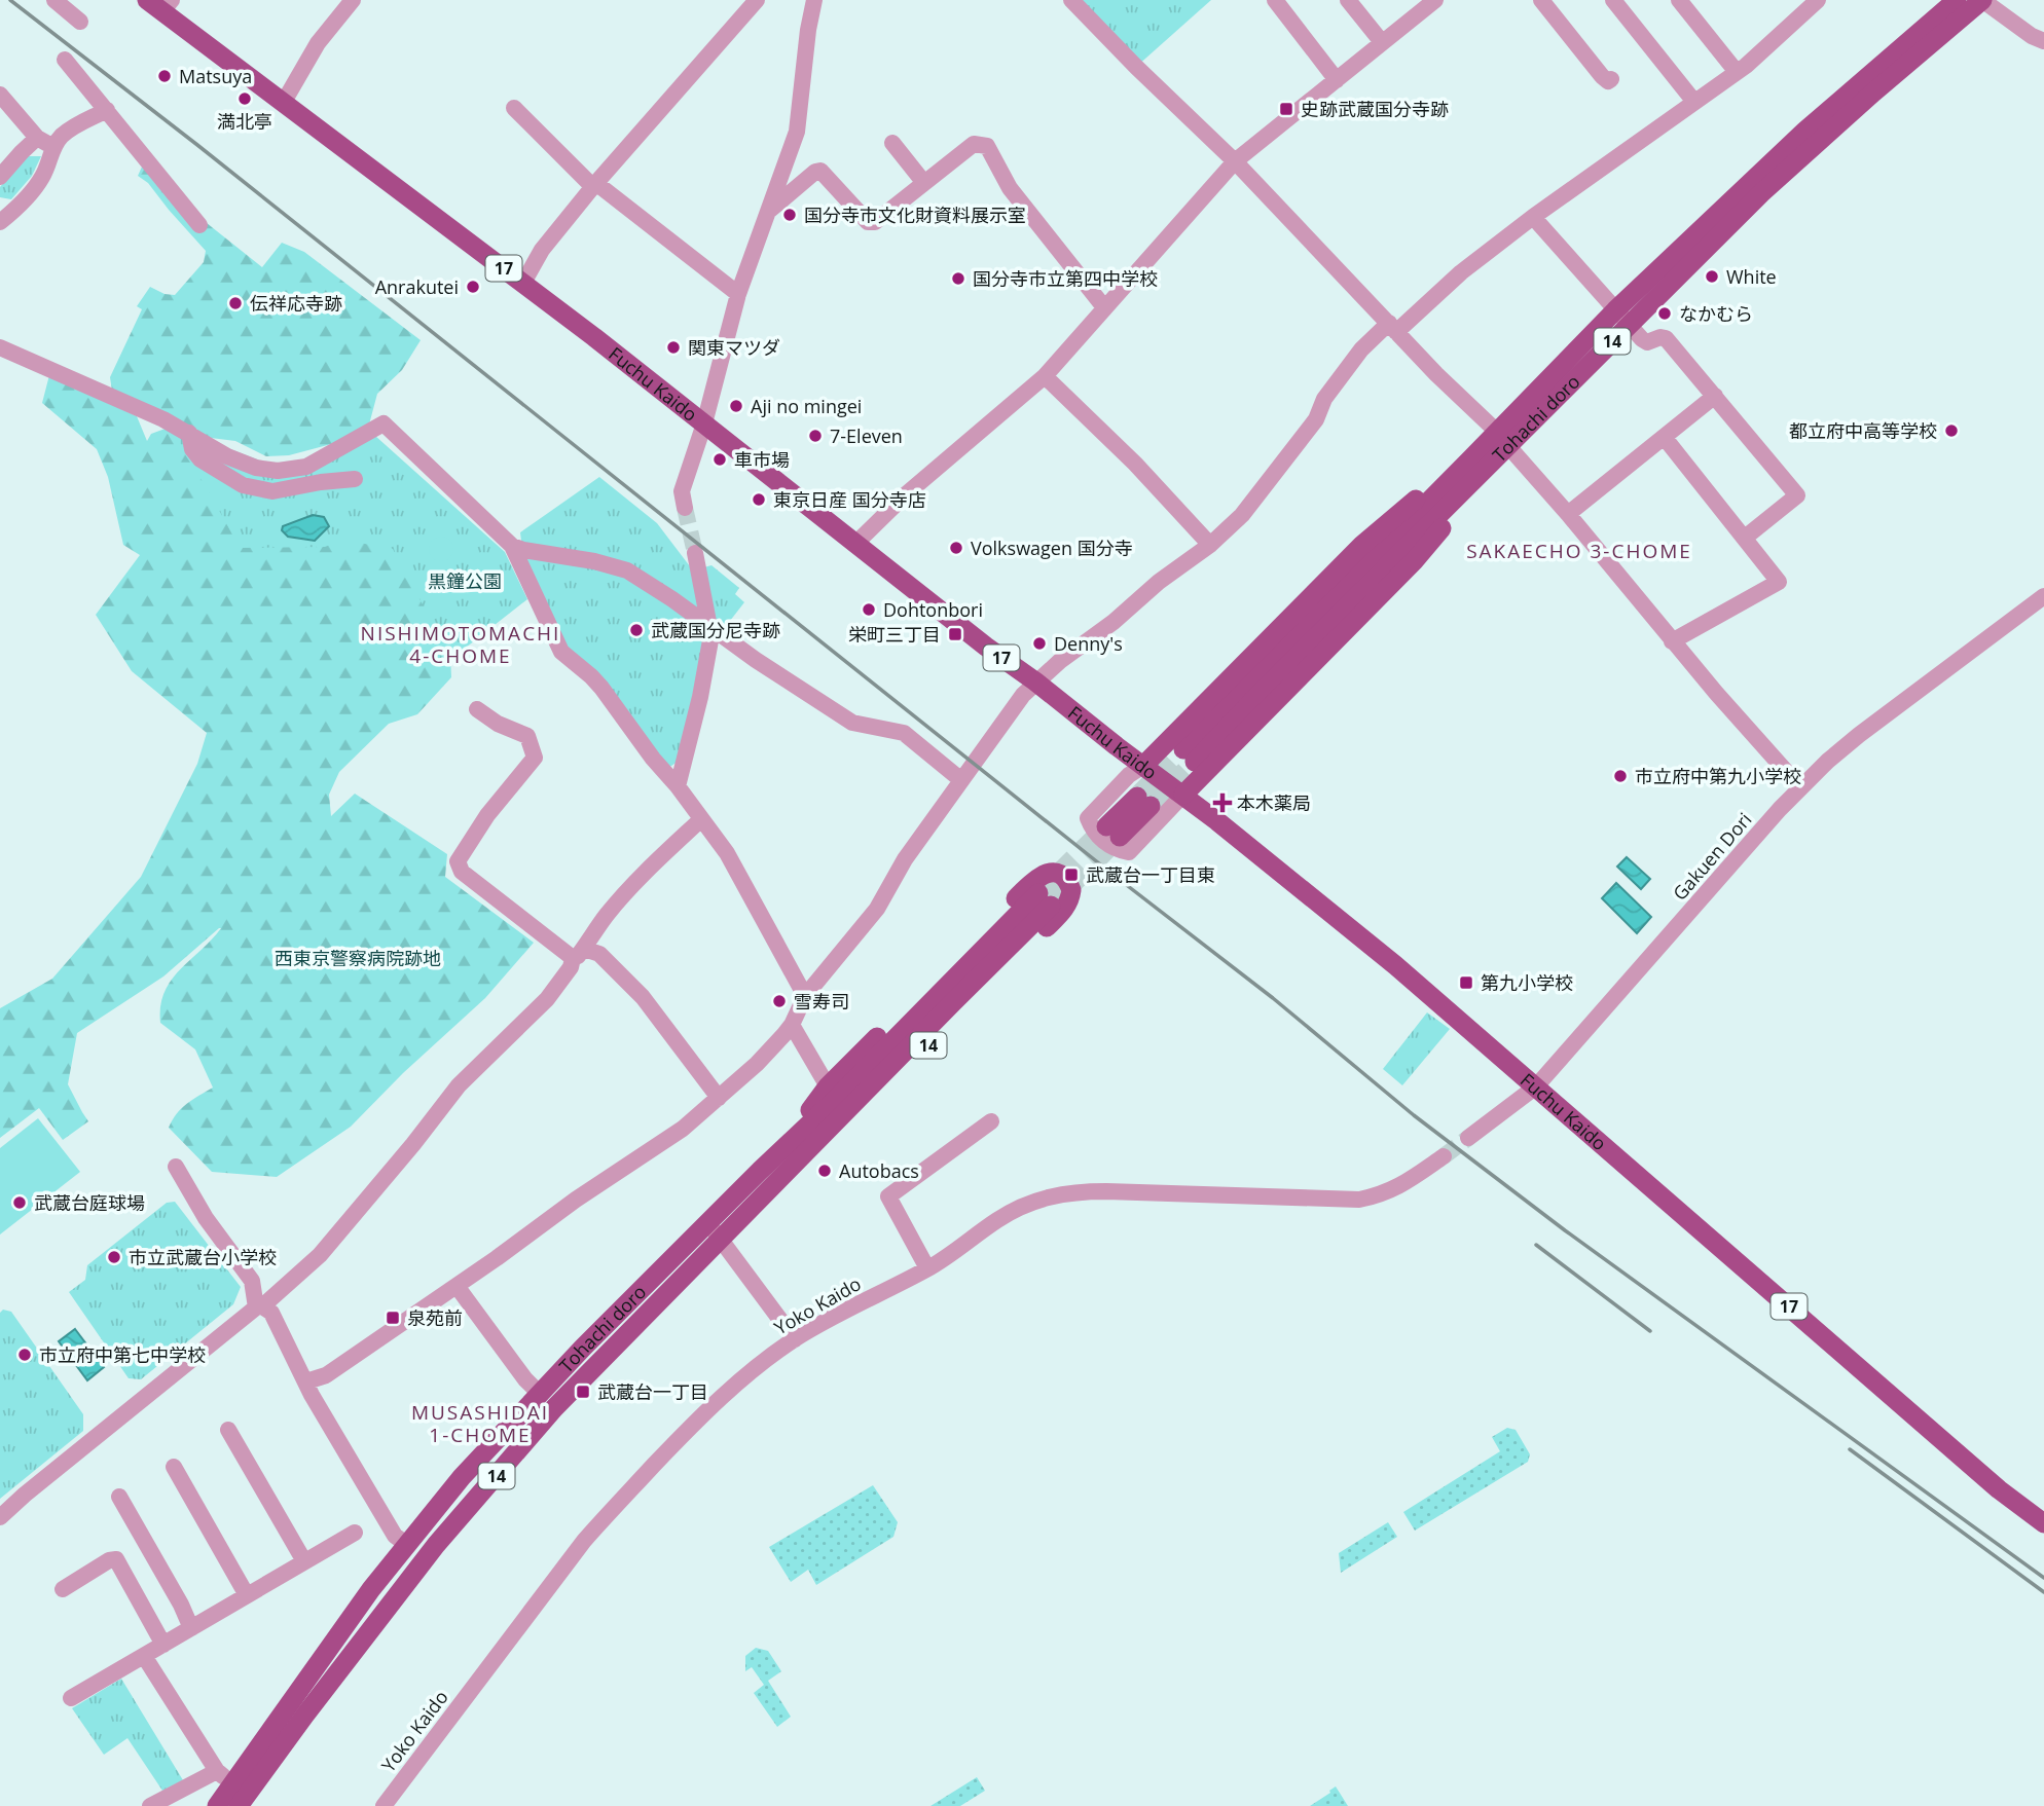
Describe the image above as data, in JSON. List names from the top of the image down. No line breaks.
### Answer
{"streets":{"main road":["17","14","Fuchu Kaido","Tohachi doro"],"street":["Gakuen Dori","Yoko Kaido"]},"crossings":[["14","Fuchu Kaido"],["14","Tohachi doro"],["Fuchu Kaido","Gakuen Dori"]],"districts":["SAKAECHO 3-CHOME","NISHIMOTOMACHI 4-CHOME","MUSASHIDAI 1-CHOME"],"parks":["黒鐘公園","西東京警察病院跡地"],"places":{"other":["Matsuya","満北亭","国分寺市文化財資料展示室","White","国分寺市立第四中学校","Anrakutei","伝祥応寺跡","なかむら","関東マツダ","Aji no mingei","都立府中高等学校","7-Eleven","車市場","東京日産 国分寺店","Volkswagen 国分寺","Dohtonbori","武蔵国分尼寺跡","Denny's","市立府中第九小学校","雪寿司","Autobacs","武蔵台庭球場","市立武蔵台小学校","市立府中第七中学校"],"transit":["史跡武蔵国分寺跡","栄町三丁目","武蔵台一丁目東","第九小学校","泉苑前","武蔵台一丁目"],"health":["本木薬局"]}}
